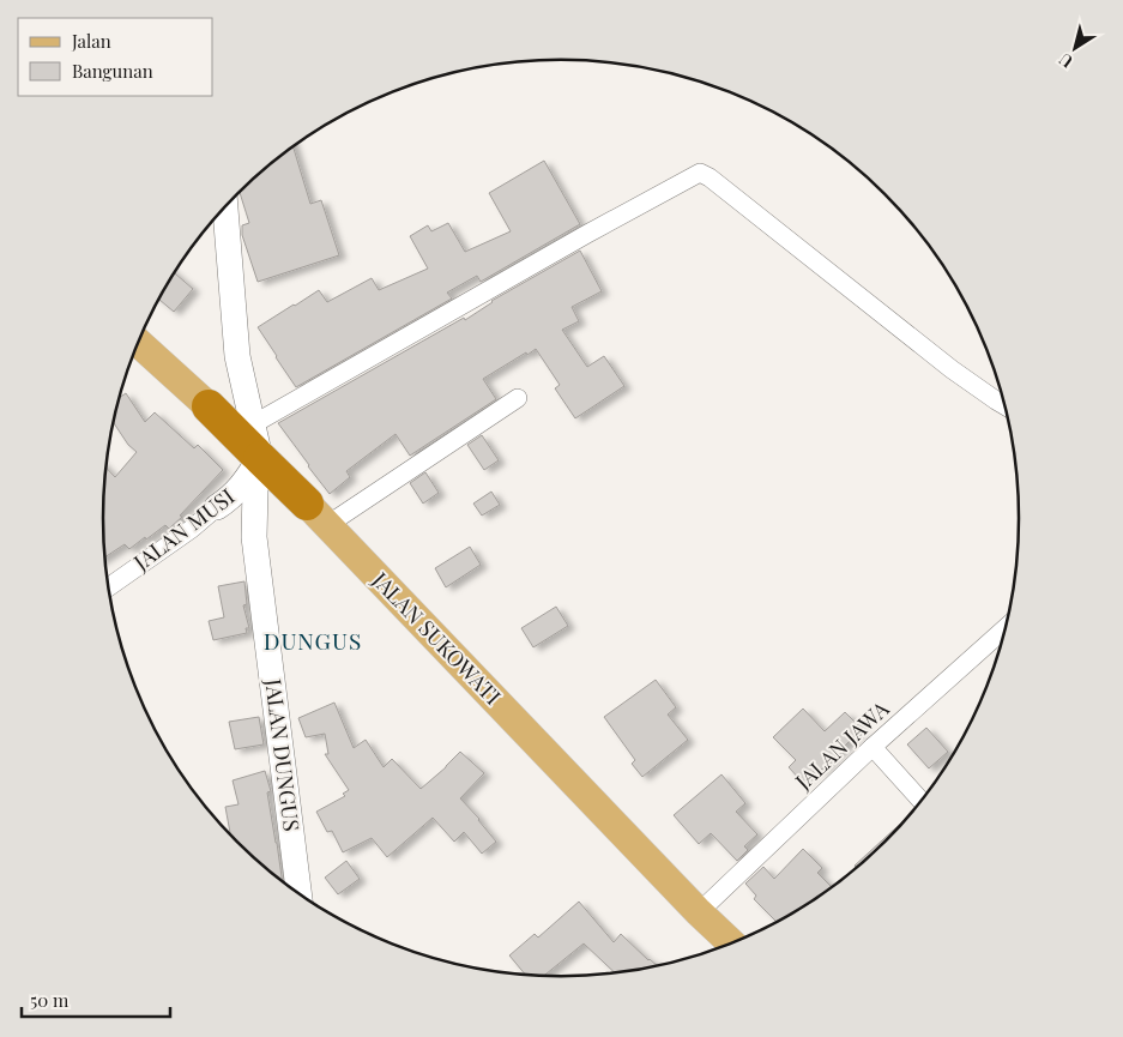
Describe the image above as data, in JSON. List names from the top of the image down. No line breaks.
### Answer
{"streets":{"highway":["JALAN SUKOWATI"],"street":["JALAN MUSI","JALAN JAWA","JALAN DUNGUS"]},"crossings":[["JALAN MUSI","JALAN SUKOWATI"],["JALAN MUSI","JALAN DUNGUS"],["JALAN SUKOWATI","JALAN JAWA"],["JALAN SUKOWATI","JALAN DUNGUS"]],"districts":["DUNGUS"],"legend":["Jalan","Bangunan"],"scale_bar":"50 m","north":"bottom left"}
